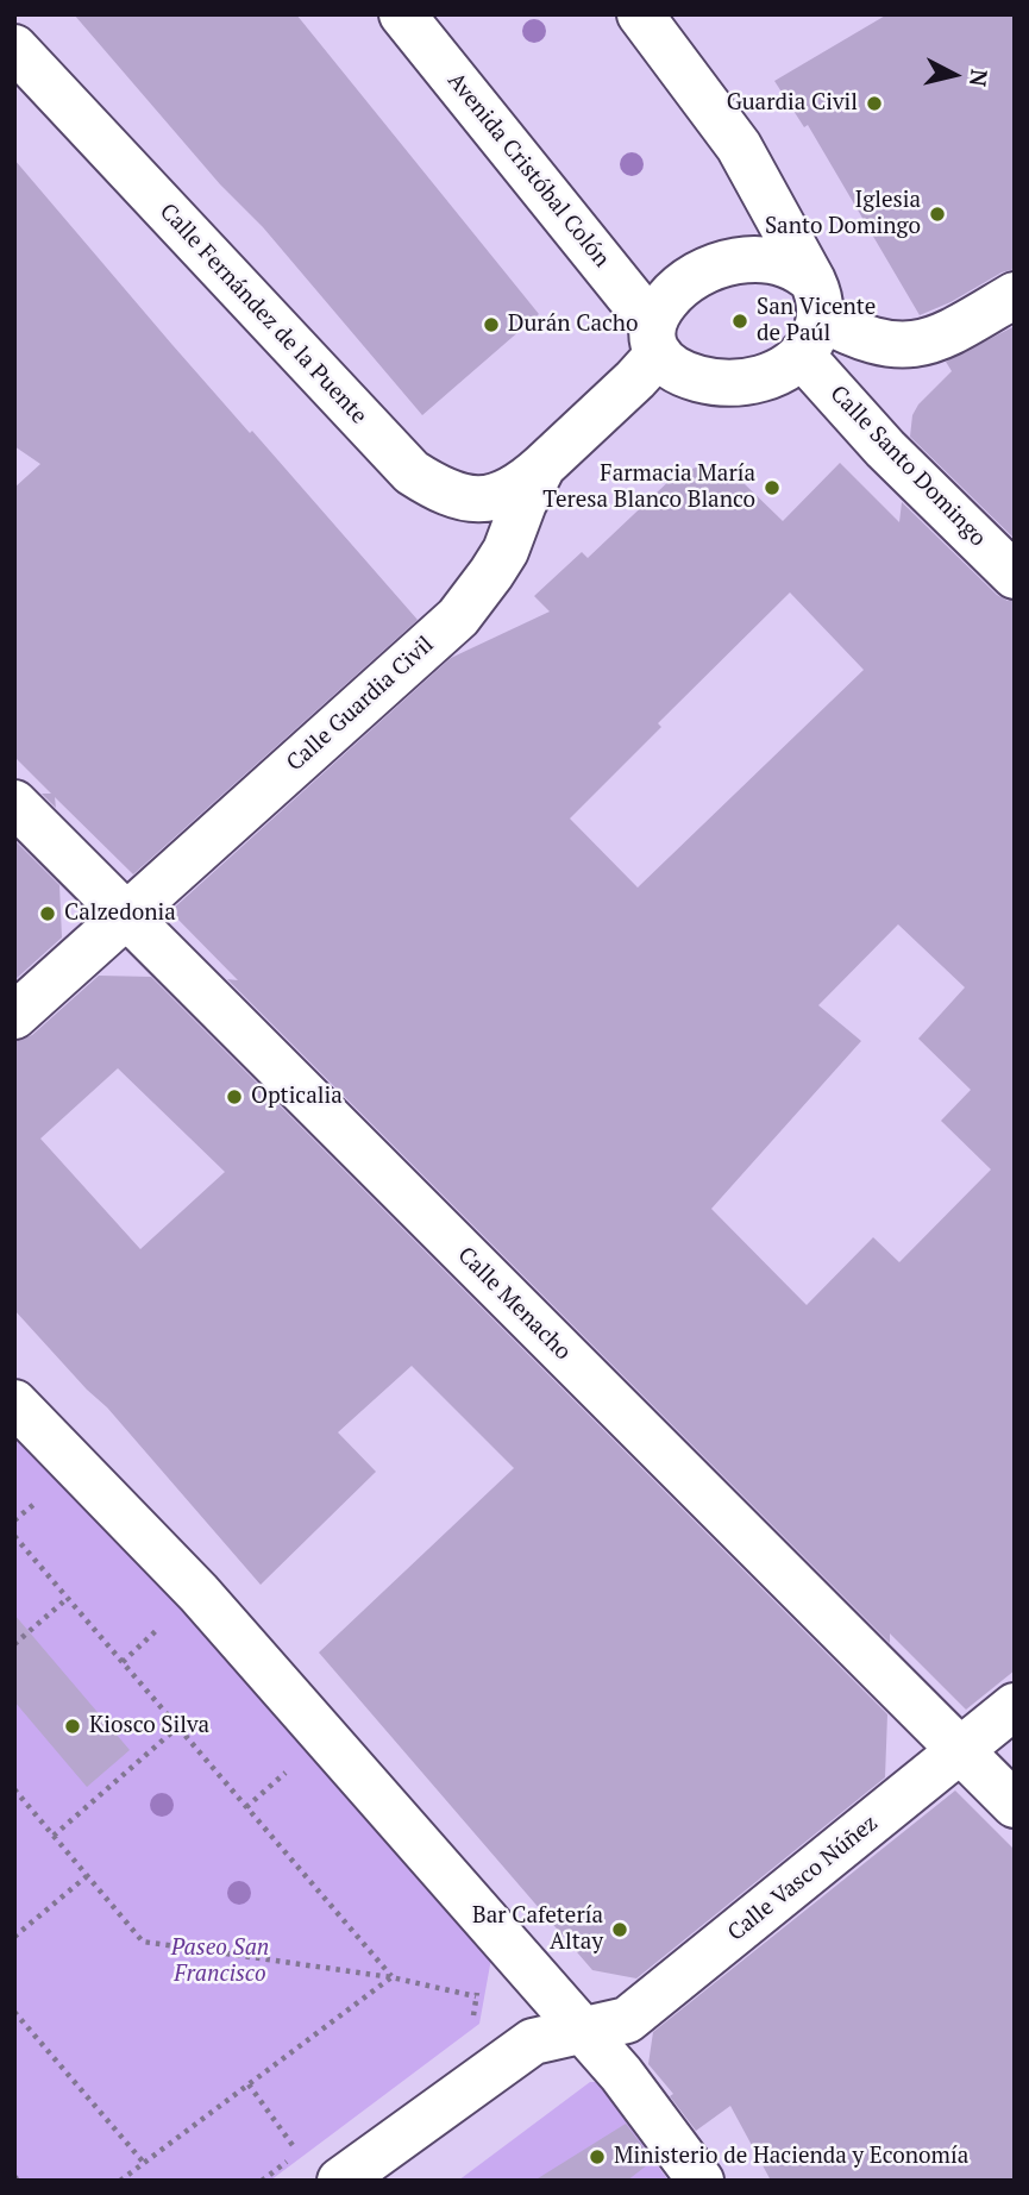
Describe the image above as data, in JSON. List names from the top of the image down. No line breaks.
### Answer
{"streets":{"street":["Avenida Cristóbal Colón","Calle Fernández de la Puente","Calle Santo Domingo","Calle Guardia Civil","Calle Menacho","Calle Vasco Núñez"]},"crossings":[["Avenida Cristóbal Colón","Calle Santo Domingo"],["Avenida Cristóbal Colón","Calle Guardia Civil"],["Calle Fernández de la Puente","Calle Guardia Civil"],["Calle Santo Domingo","Calle Guardia Civil"],["Calle Guardia Civil","Calle Menacho"],["Calle Menacho","Calle Vasco Núñez"]],"parks":["Paseo San Francisco"],"places":["Guardia Civil","Iglesia Santo Domingo","San Vicente de Paúl","Durán Cacho","Farmacia María Teresa Blanco Blanco","Calzedonia","Opticalia","Kiosco Silva","Bar Cafetería Altay","Ministerio de Hacienda y Economía"],"north":"right"}
